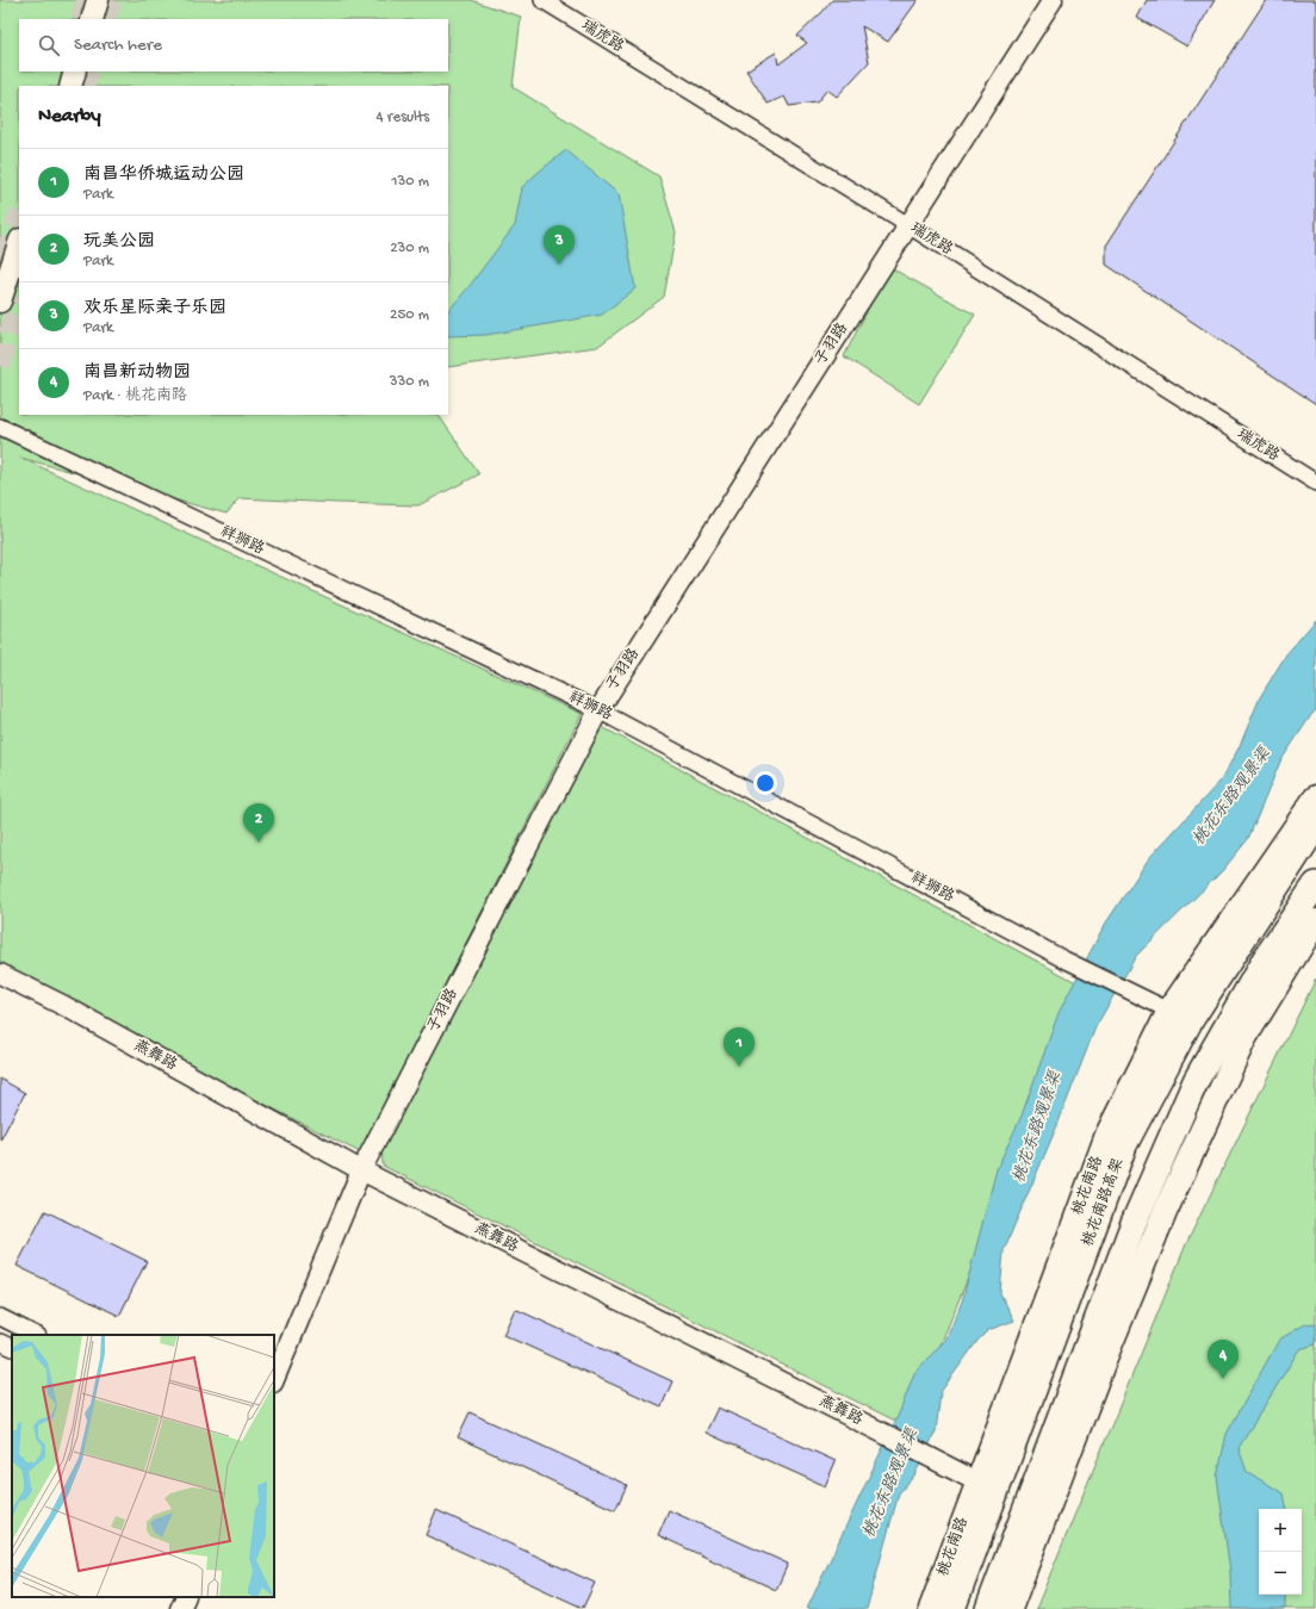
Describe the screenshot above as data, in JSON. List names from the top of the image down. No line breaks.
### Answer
{"streets":{"highway":["桃花南路高架"],"main road":["桃花南路"],"street":["瑞虎路","子羽路","祥狮路","燕舞路"]},"crossings":[["瑞虎路","子羽路"],["子羽路","祥狮路"],["子羽路","燕舞路"],["祥狮路","桃花南路"],["燕舞路","桃花南路"],["燕舞路","桃花南路高架"],["桃花南路","桃花南路高架"]],"water":["桃花东路观景渠"],"page":{"search":"Search here","heading":["Nearby","4 results"],"list":[{"mark":"1","name":"南昌华侨城运动公园","note":"Park","value":"130 m"},{"mark":"2","name":"玩美公园","note":"Park","value":"230 m"},{"mark":"3","name":"欢乐星际亲子乐园","note":"Park","value":"250 m"},{"mark":"4","name":"南昌新动物园","note":"Park · 桃花南路","value":"330 m"}],"pins":["3","2","1","4"],"map_buttons":["+","−"]}}
